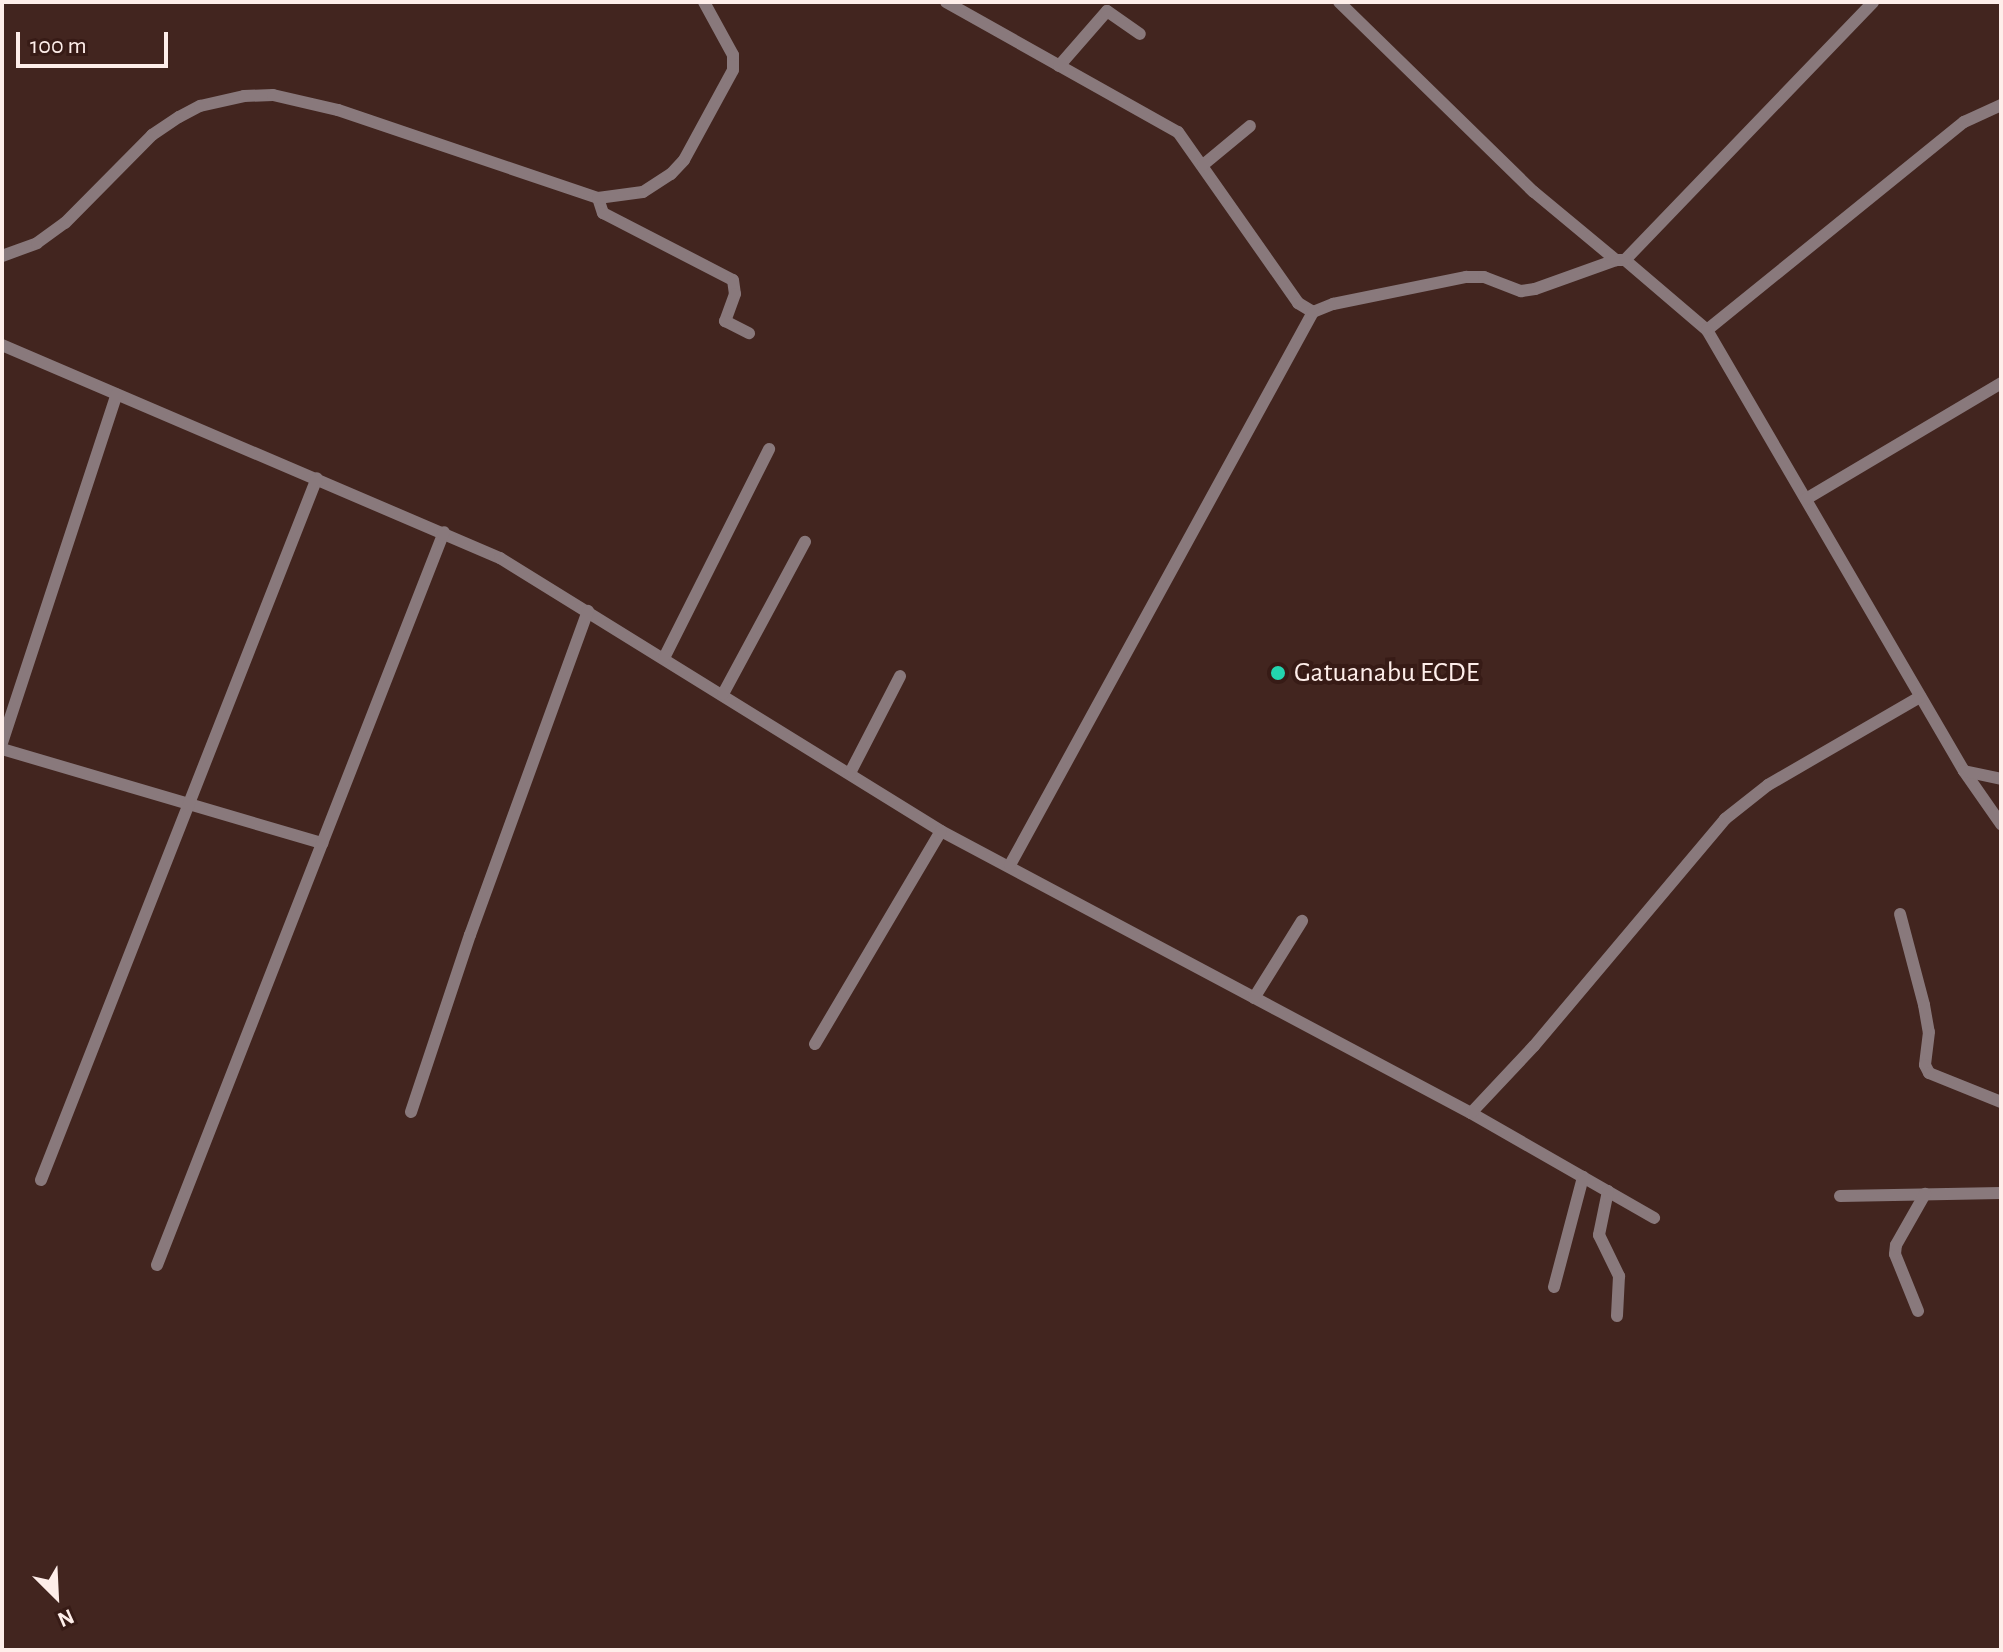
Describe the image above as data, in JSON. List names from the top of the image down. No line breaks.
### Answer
{"places":["Gatuanabu ECDE"],"scale_bar":"100 m","north":"bottom right"}
